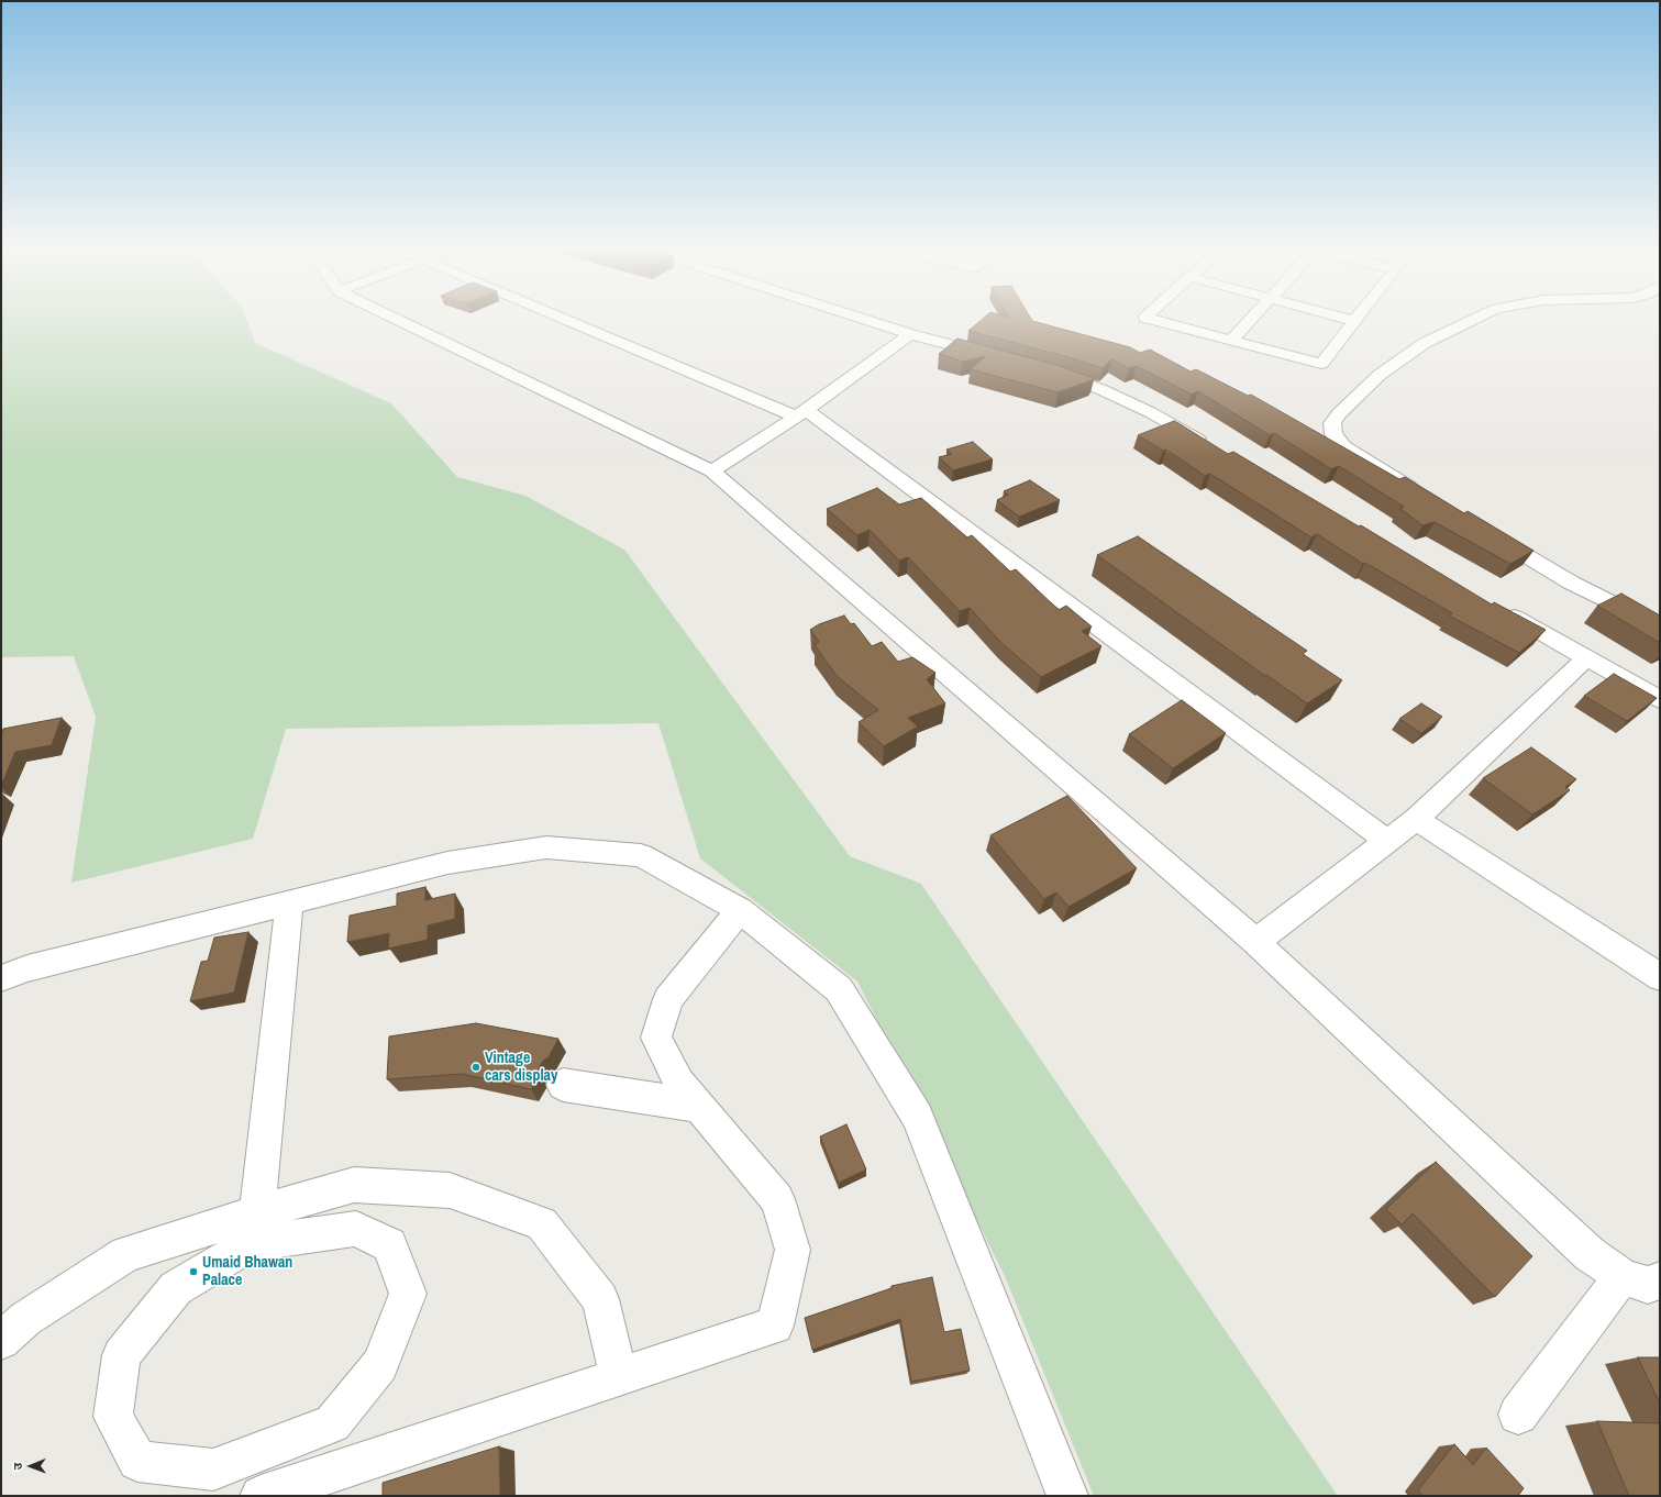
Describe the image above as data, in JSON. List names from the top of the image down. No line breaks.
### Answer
{"places":["Vintage cars display","Umaid Bhawan Palace"],"north":"left"}
